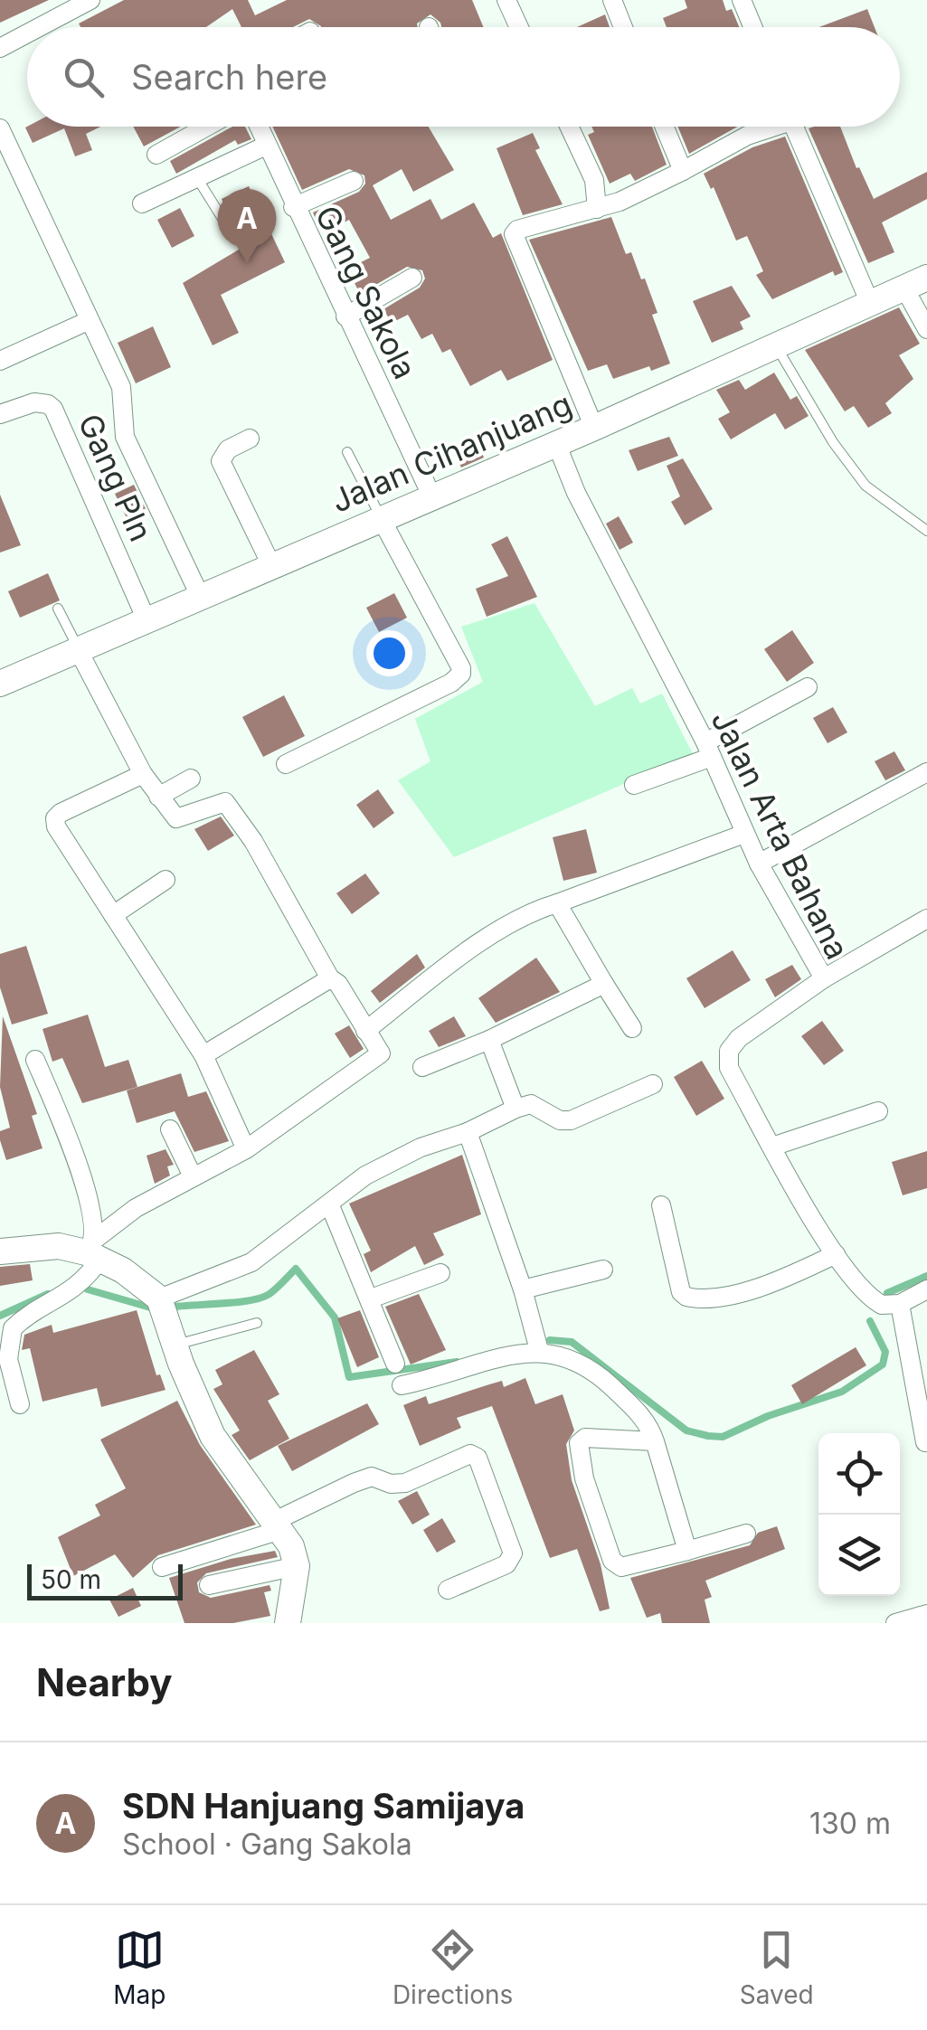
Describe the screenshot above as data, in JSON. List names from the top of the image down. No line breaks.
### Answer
{"streets":{"main road":["Jalan Cihanjuang"],"street":["Gang Sakola","Gang Pln","Jalan Arta Bahana"]},"crossings":[["Gang Sakola","Jalan Cihanjuang"],["Jalan Cihanjuang","Gang Pln"],["Jalan Cihanjuang","Jalan Arta Bahana"]],"scale_bar":"50 m","page":{"search":"Search here","pins":"A","scale":"50 m","heading":"Nearby","list":[{"mark":"A","name":"SDN Hanjuang Samijaya","note":"School · Gang Sakola","value":"130 m"}],"nav":["Map","Directions","Saved"]}}
